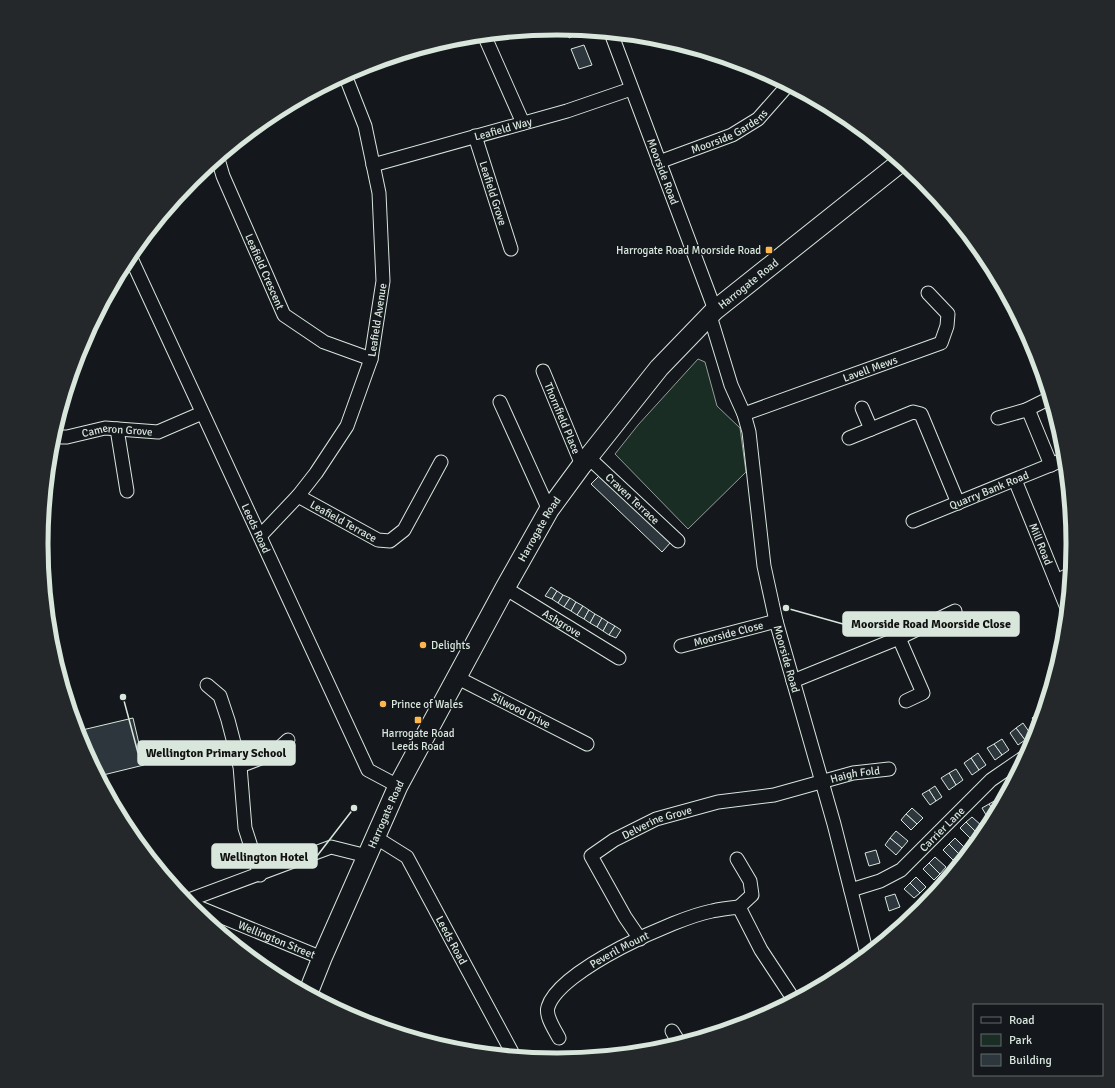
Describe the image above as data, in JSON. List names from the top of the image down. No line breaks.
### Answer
{"streets":{"highway":["Harrogate Road"],"street":["Leafield Way","Moorside Gardens","Moorside Road","Leafield Grove","Leafield Crescent","Leafield Avenue","Lavell Mews","Thornfield Place","Cameron Grove","Quarry Bank Road","Craven Terrace","Leafield Terrace","Leeds Road","Mill Road","Ashgrove","Moorside Close","Silwood Drive","Haigh Fold","Delverine Grove","Carrier Lane","Wellington Street","Peveril Mount"]},"crossings":[["Leafield Way","Moorside Road"],["Leafield Way","Leafield Grove"],["Leafield Way","Leafield Avenue"],["Moorside Gardens","Moorside Road"],["Moorside Road","Harrogate Road"],["Moorside Road","Lavell Mews"],["Moorside Road","Moorside Close"],["Moorside Road","Haigh Fold"],["Moorside Road","Delverine Grove"],["Moorside Road","Carrier Lane"],["Leafield Crescent","Leafield Avenue"],["Harrogate Road","Thornfield Place"],["Harrogate Road","Craven Terrace"],["Harrogate Road","Leeds Road"],["Harrogate Road","Ashgrove"],["Harrogate Road","Silwood Drive"],["Harrogate Road","Wellington Street"],["Leafield Avenue","Leafield Terrace"],["Leafield Avenue","Leeds Road"],["Thornfield Place","Craven Terrace"],["Cameron Grove","Leeds Road"],["Quarry Bank Road","Mill Road"],["Haigh Fold","Delverine Grove"],["Delverine Grove","Peveril Mount"]],"places":{"transit":["Harrogate Road Moorside Road","Harrogate Road Leeds Road"],"other":["Moorside Road Moorside Close","Delights","Wellington Primary School","Prince of Wales","Wellington Hotel"]},"legend":["Road","Park","Building"]}
